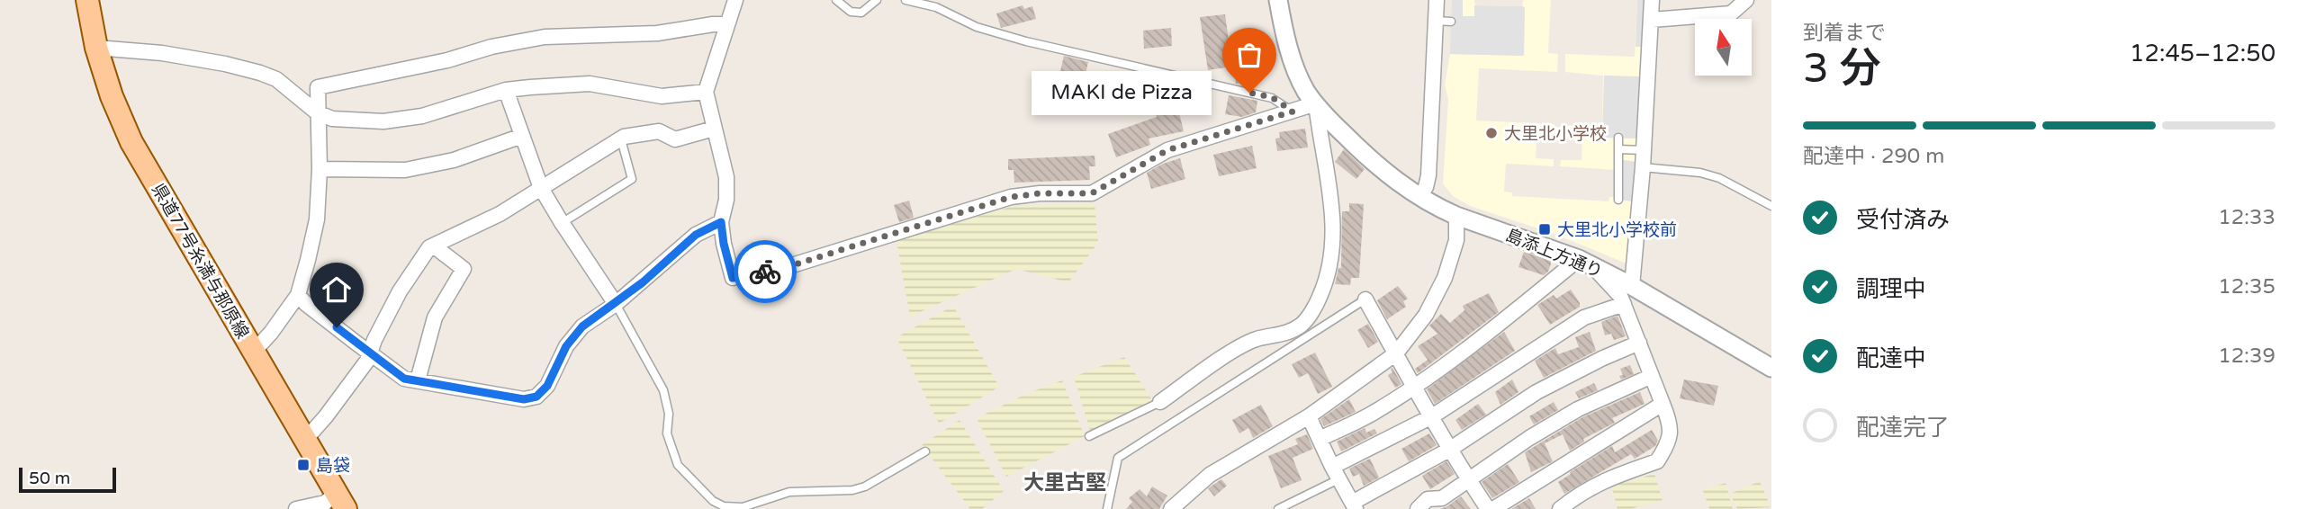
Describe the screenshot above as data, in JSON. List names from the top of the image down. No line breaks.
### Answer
{"streets":{"main road":["県道77号糸満与那原線"],"street":["島添上方通り"]},"districts":["大里古堅"],"places":{"other":["MAKI de Pizza","大里北小学校"],"transit":["大里北小学校前","島袋"]},"scale_bar":"50 m","north":"top","page":{"heading":["3 分","到着まで","12:45–12:50"],"bubble":"MAKI de Pizza","bar":"配達中 · 290 m","list":[["受付済み","12:33"],["調理中","12:35"],["配達中","12:39"],"配達完了"],"scale":"50 m"}}
